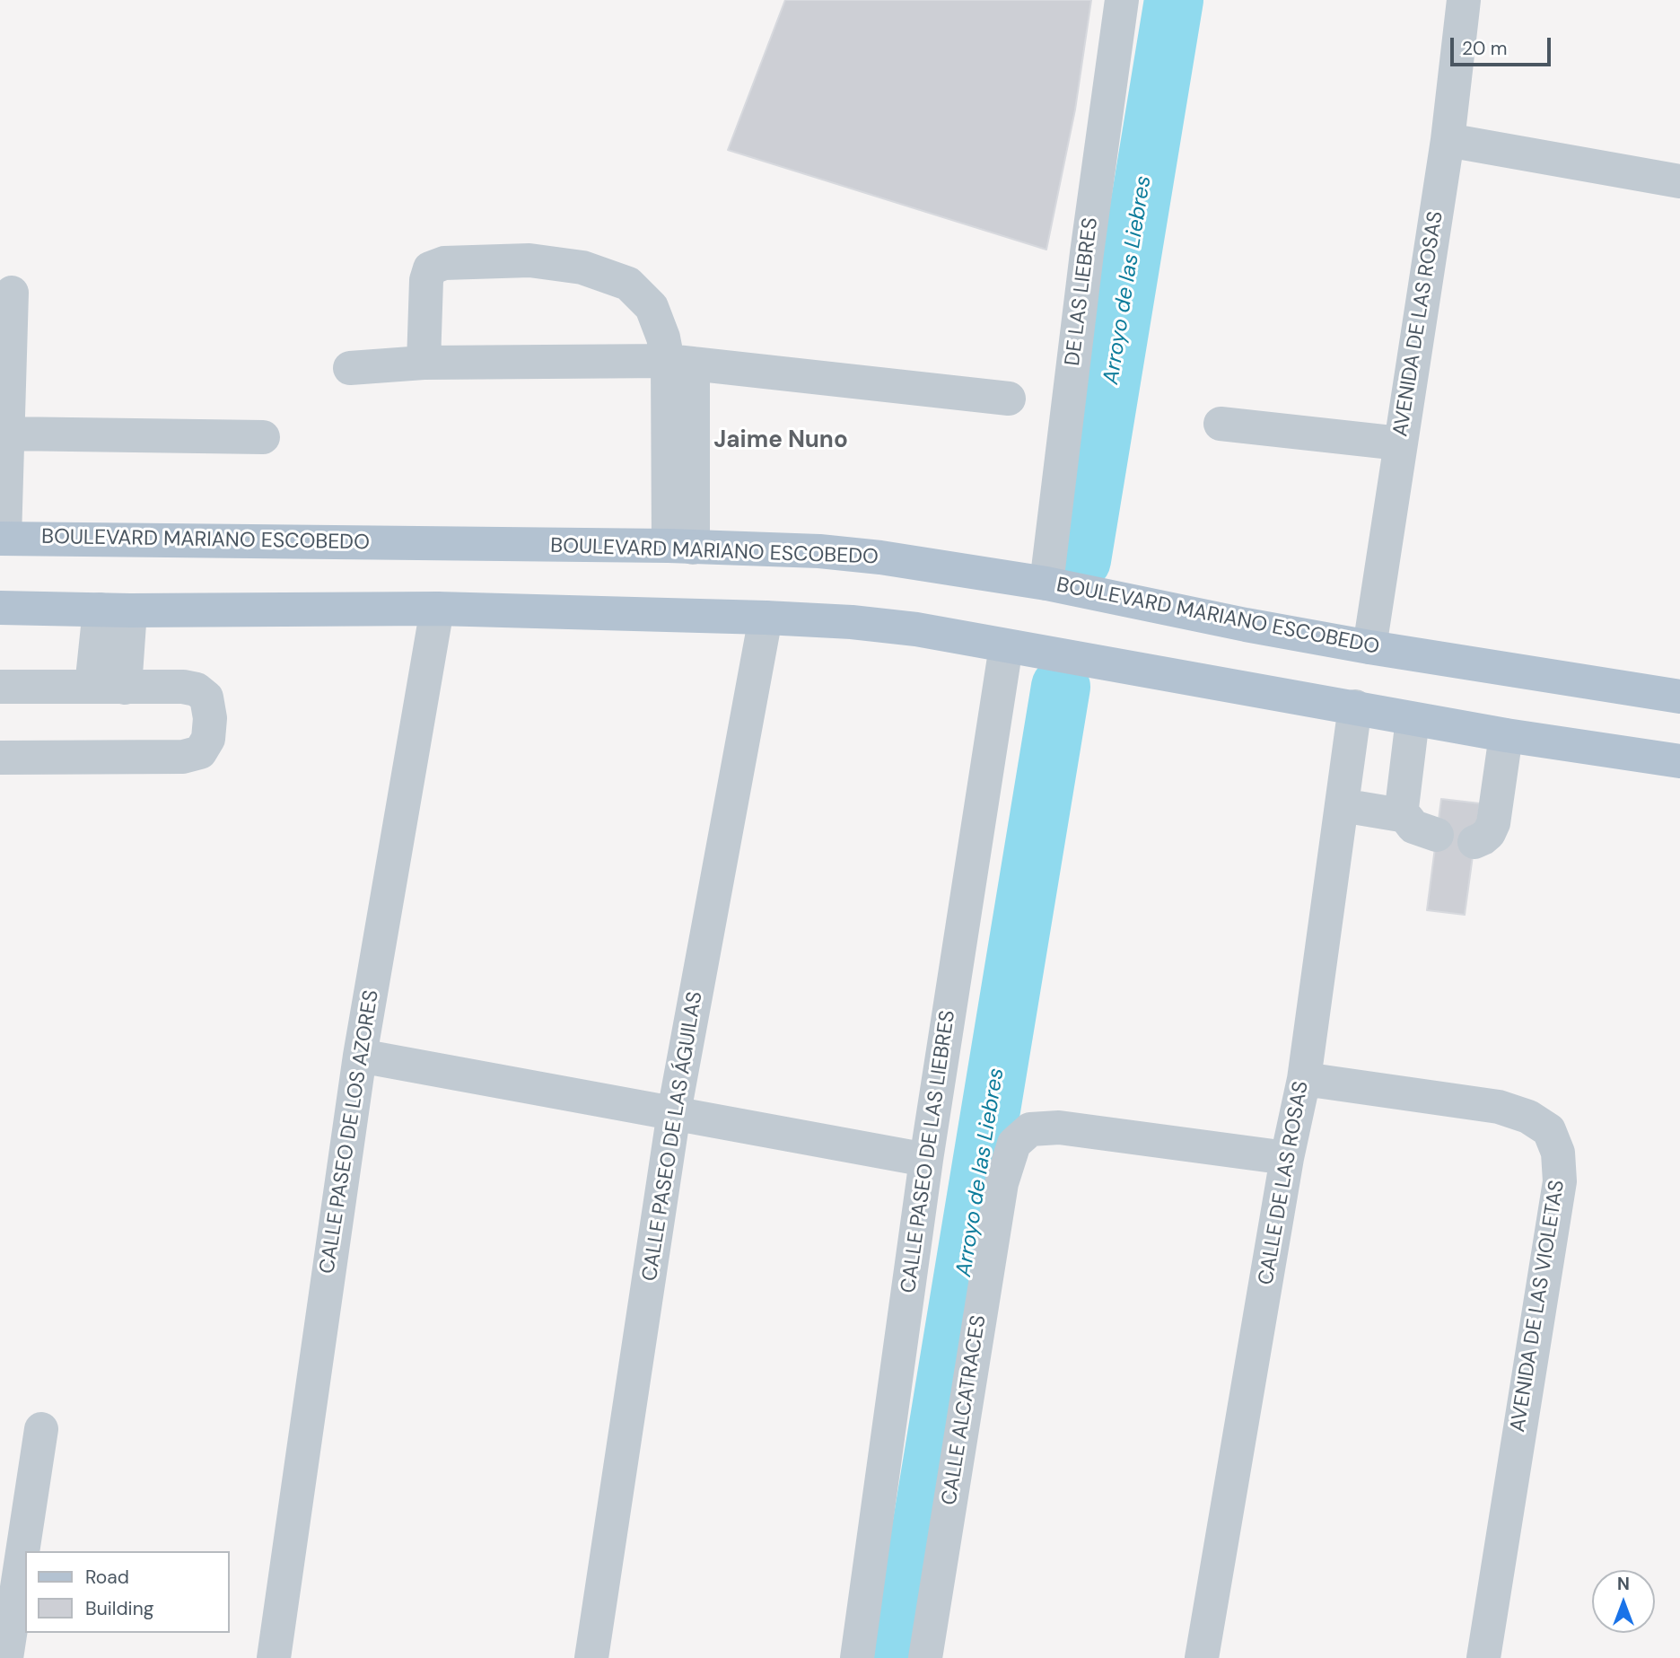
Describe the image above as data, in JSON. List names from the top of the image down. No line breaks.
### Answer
{"streets":{"main road":["BOULEVARD MARIANO ESCOBEDO"],"street":["DE LAS LIEBRES","AVENIDA DE LAS ROSAS","CALLE PASEO DE LOS AZORES","CALLE PASEO DE LAS ÁGUILAS","CALLE PASEO DE LAS LIEBRES","CALLE DE LAS ROSAS","AVENIDA DE LAS VIOLETAS","CALLE ALCATRACES"]},"crossings":[["DE LAS LIEBRES","BOULEVARD MARIANO ESCOBEDO"],["AVENIDA DE LAS ROSAS","BOULEVARD MARIANO ESCOBEDO"],["CALLE DE LAS ROSAS","AVENIDA DE LAS VIOLETAS"],["CALLE DE LAS ROSAS","CALLE ALCATRACES"]],"districts":["Jaime Nuno"],"water":["Arroyo de las Liebres"],"legend":["Road","Building"],"scale_bar":"20 m","north":"top"}
